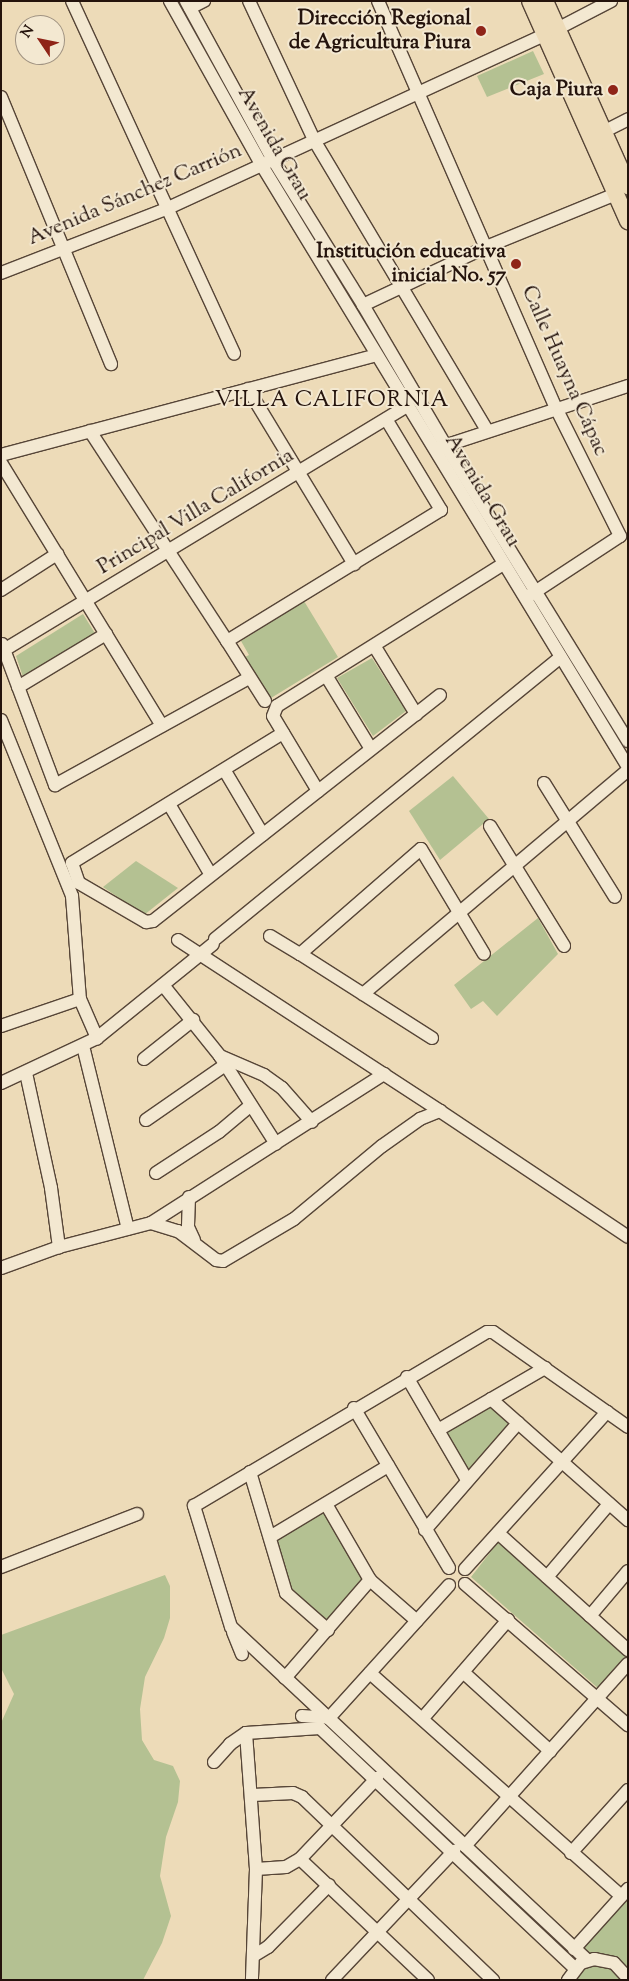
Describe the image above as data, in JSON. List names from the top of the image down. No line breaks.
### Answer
{"streets":{"street":["Avenida Grau","Avenida Sánchez Carrión","Calle Huayna Cápac","Principal Villa California"]},"crossings":[["Avenida Grau","Avenida Sánchez Carrión"],["Avenida Grau","Calle Huayna Cápac"],["Avenida Grau","Principal Villa California"],["Avenida Sánchez Carrión","Calle Huayna Cápac"]],"districts":["VILLA CALIFORNIA"],"places":["Dirección Regional de Agricultura Piura","Caja Piura","Institución educativa inicial No. 57"],"north":"top left"}
